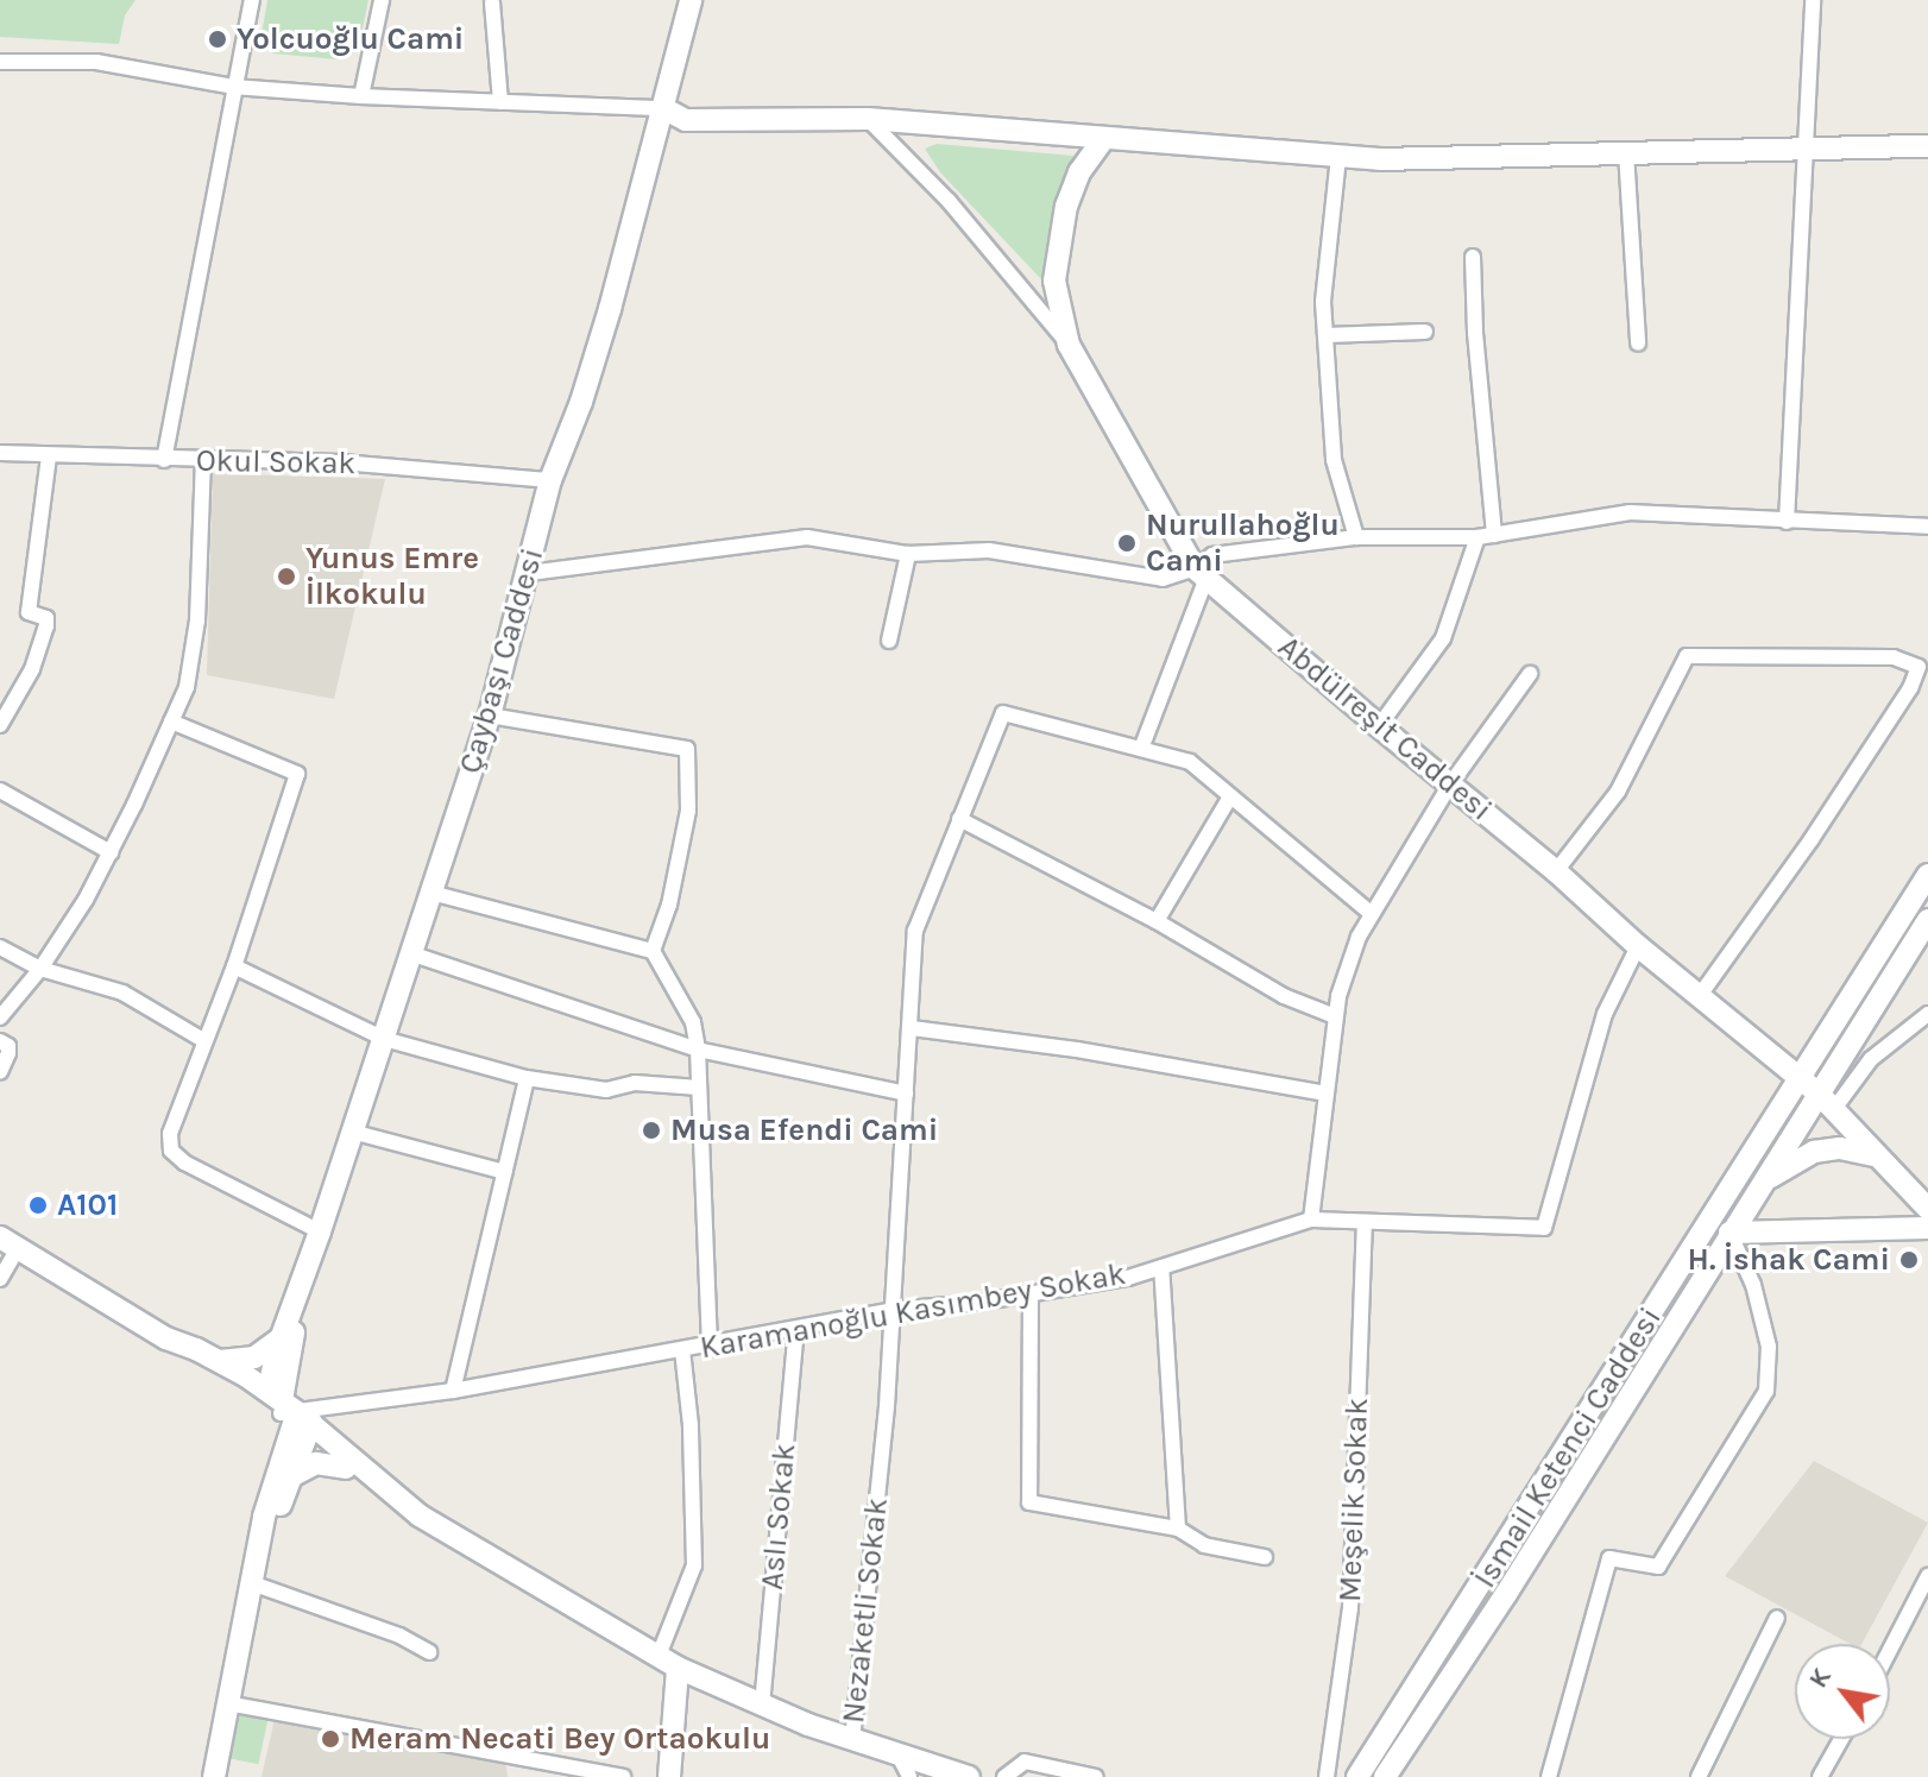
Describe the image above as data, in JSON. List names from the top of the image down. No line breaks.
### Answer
{"streets":{"street":["Okul Sokak","Çaybaşı Caddesi","Abdülreşit Caddesi","Karamanoğlu Kasımbey Sokak","İsmail Ketenci Caddesi","Meşelik Sokak","Aslı Sokak","Nezaketli Sokak"]},"crossings":[["Okul Sokak","Çaybaşı Caddesi"],["Çaybaşı Caddesi","Karamanoğlu Kasımbey Sokak"],["Abdülreşit Caddesi","Karamanoğlu Kasımbey Sokak"],["Abdülreşit Caddesi","İsmail Ketenci Caddesi"],["Karamanoğlu Kasımbey Sokak","Meşelik Sokak"],["Karamanoğlu Kasımbey Sokak","Aslı Sokak"],["Karamanoğlu Kasımbey Sokak","Nezaketli Sokak"]],"places":["Yolcuoğlu Cami","Nurullahoğlu Cami","Yunus Emre İlkokulu","Musa Efendi Cami","A101","H. İshak Cami","Meram Necati Bey Ortaokulu"],"north":"top left"}
